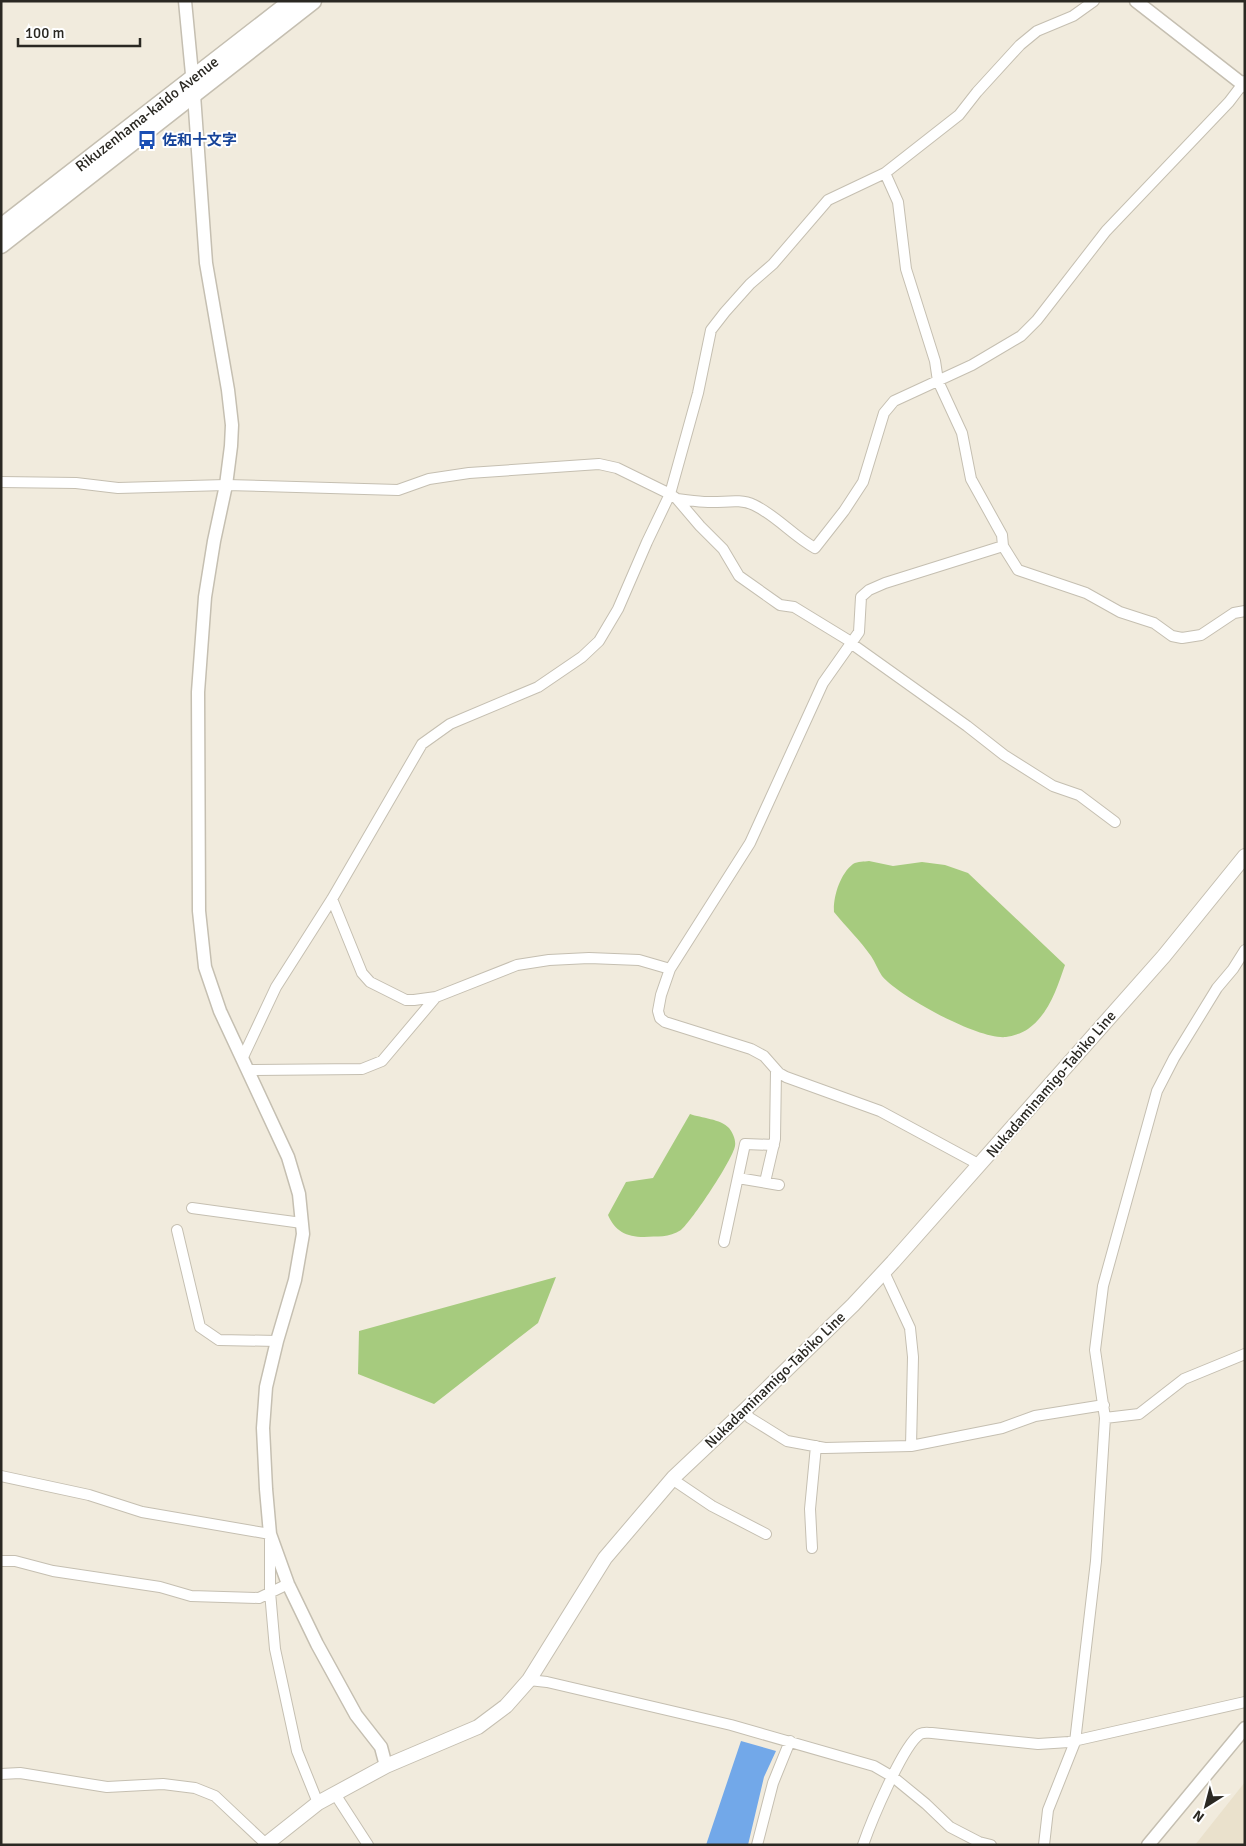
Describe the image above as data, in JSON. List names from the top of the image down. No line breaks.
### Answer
{"streets":{"highway":["Rikuzenhama-kaido Avenue"],"main road":["Nukadaminamigo-Tabiko Line"]},"places":{"bus stop":["佐和十文字"]},"scale_bar":"100 m","north":"bottom left"}
